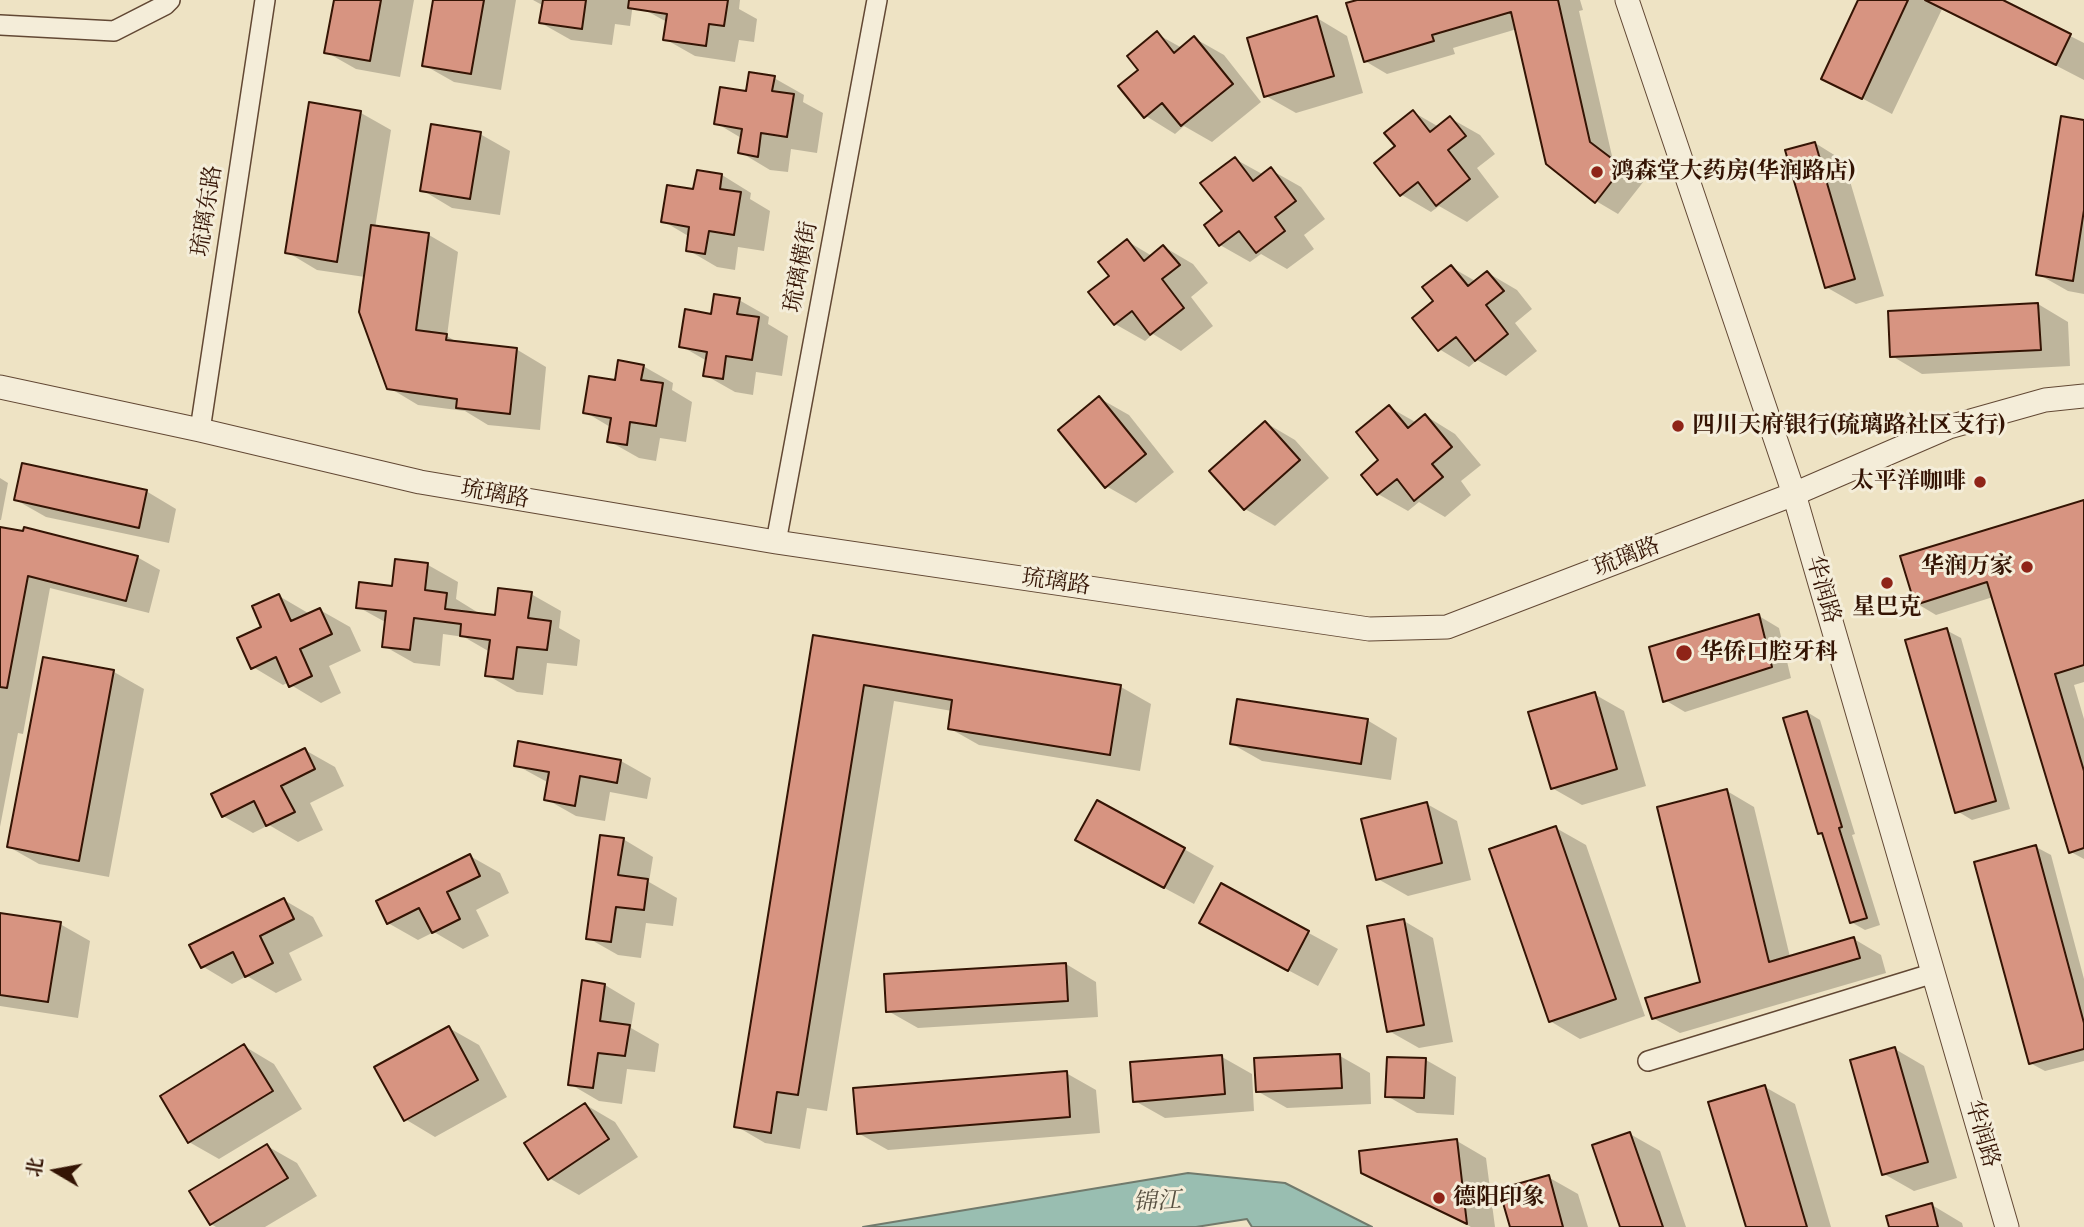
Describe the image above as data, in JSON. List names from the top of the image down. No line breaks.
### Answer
{"streets":{"street":["琉璃东路","琉璃横街","琉璃路","华润路"]},"crossings":[["琉璃东路","琉璃路"],["琉璃横街","琉璃路"],["琉璃路","华润路"]],"water":["锦江"],"places":["鸿森堂大药房(华润路店)","四川天府银行(琉璃路社区支行)","太平洋咖啡","华润万家","星巴克","华侨口腔牙科","德阳印象"],"north":"left"}
